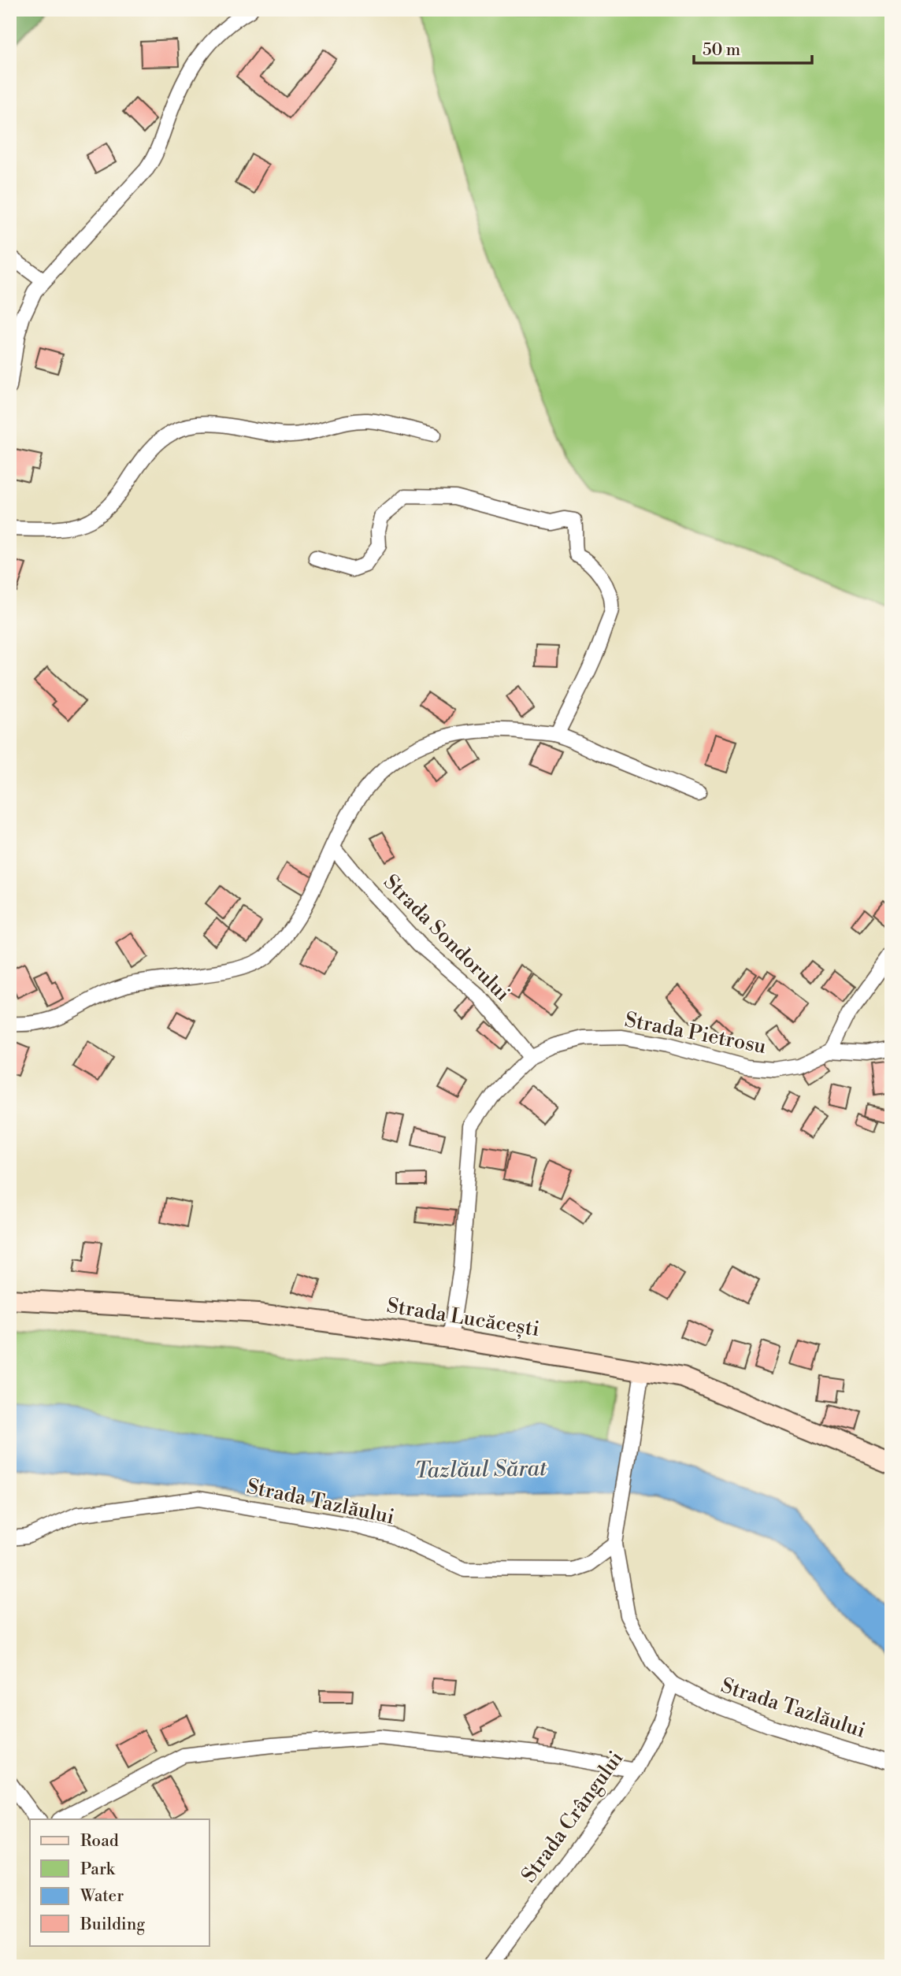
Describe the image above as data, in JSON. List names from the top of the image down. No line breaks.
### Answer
{"streets":{"main road":["Strada Lucăcești"],"street":["Strada Sondorului","Strada Pietrosu","Strada Tazlăului","Strada Crângului"]},"crossings":[["Strada Sondorului","Strada Pietrosu"],["Strada Pietrosu","Strada Lucăcești"],["Strada Lucăcești","Strada Tazlăului"],["Strada Tazlăului","Strada Crângului"]],"water":["Tazlăul Sărat"],"legend":["Road","Park","Water","Building"],"scale_bar":"50 m"}
